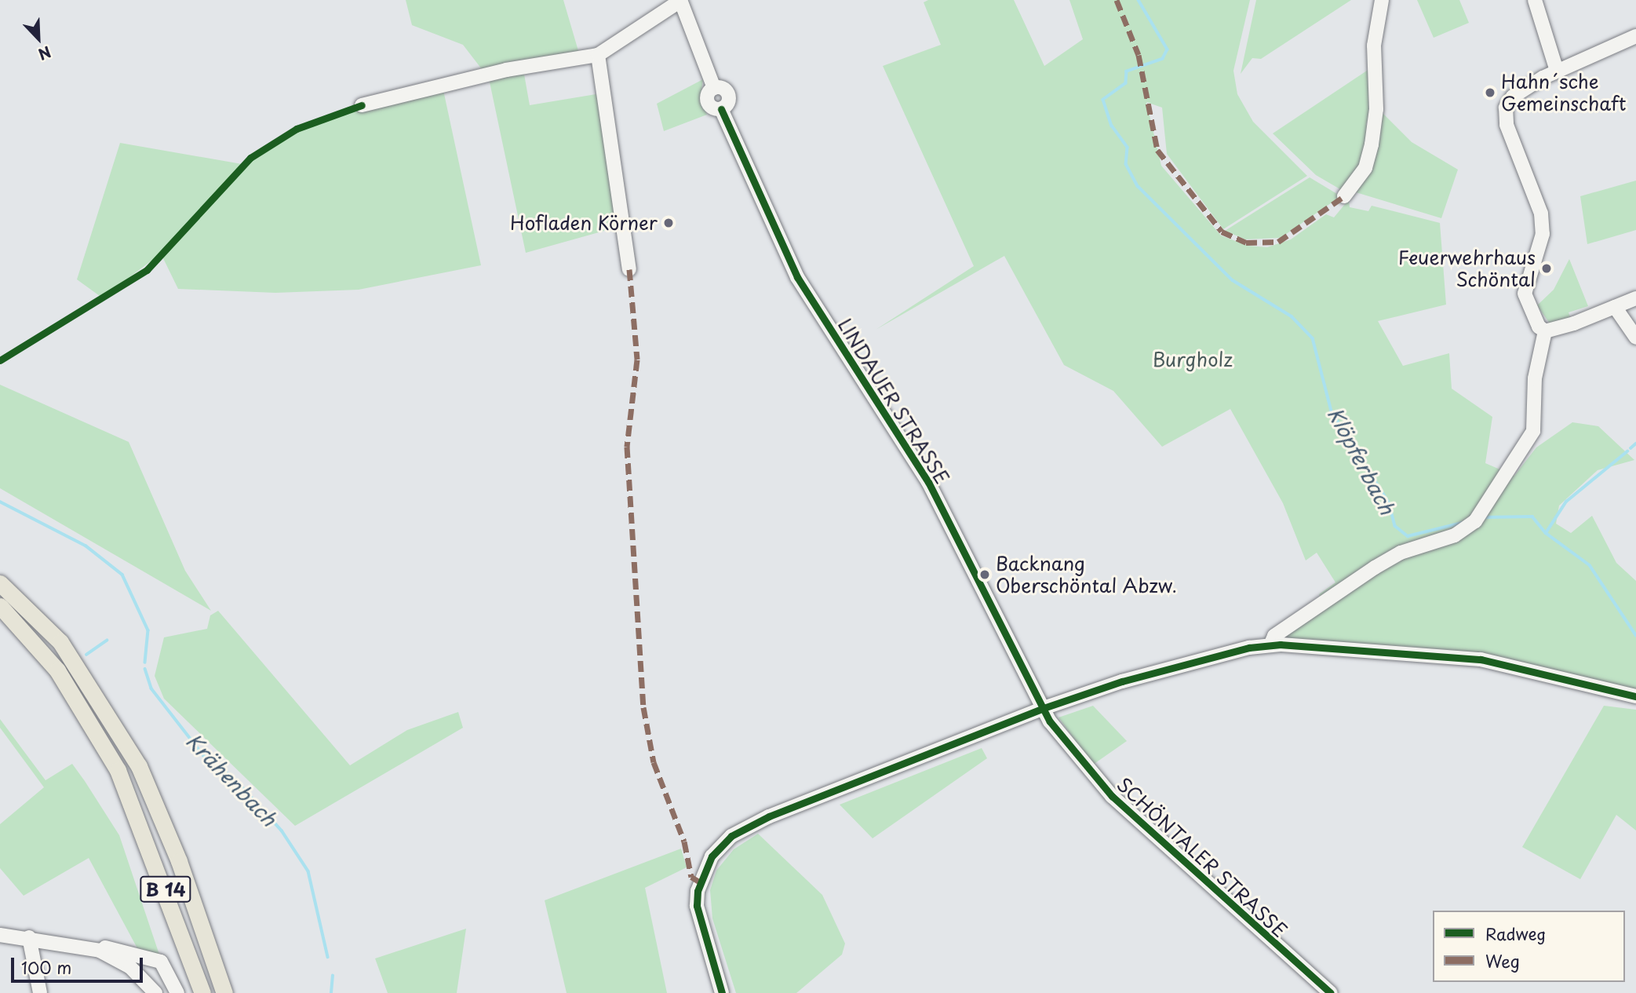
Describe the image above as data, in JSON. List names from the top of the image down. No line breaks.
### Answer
{"streets":{"main road":["B 14"],"street":["LINDAUER STRASSE","SCHÖNTALER STRASSE"]},"crossings":[["LINDAUER STRASSE","SCHÖNTALER STRASSE"]],"water":["Klöpferbach","Krähenbach"],"parks":["Burgholz"],"places":["Hahn´sche Gemeinschaft","Hofladen Körner","Feuerwehrhaus Schöntal","Backnang Oberschöntal Abzw."],"legend":["Radweg","Weg"],"scale_bar":"100 m","north":"bottom right"}
